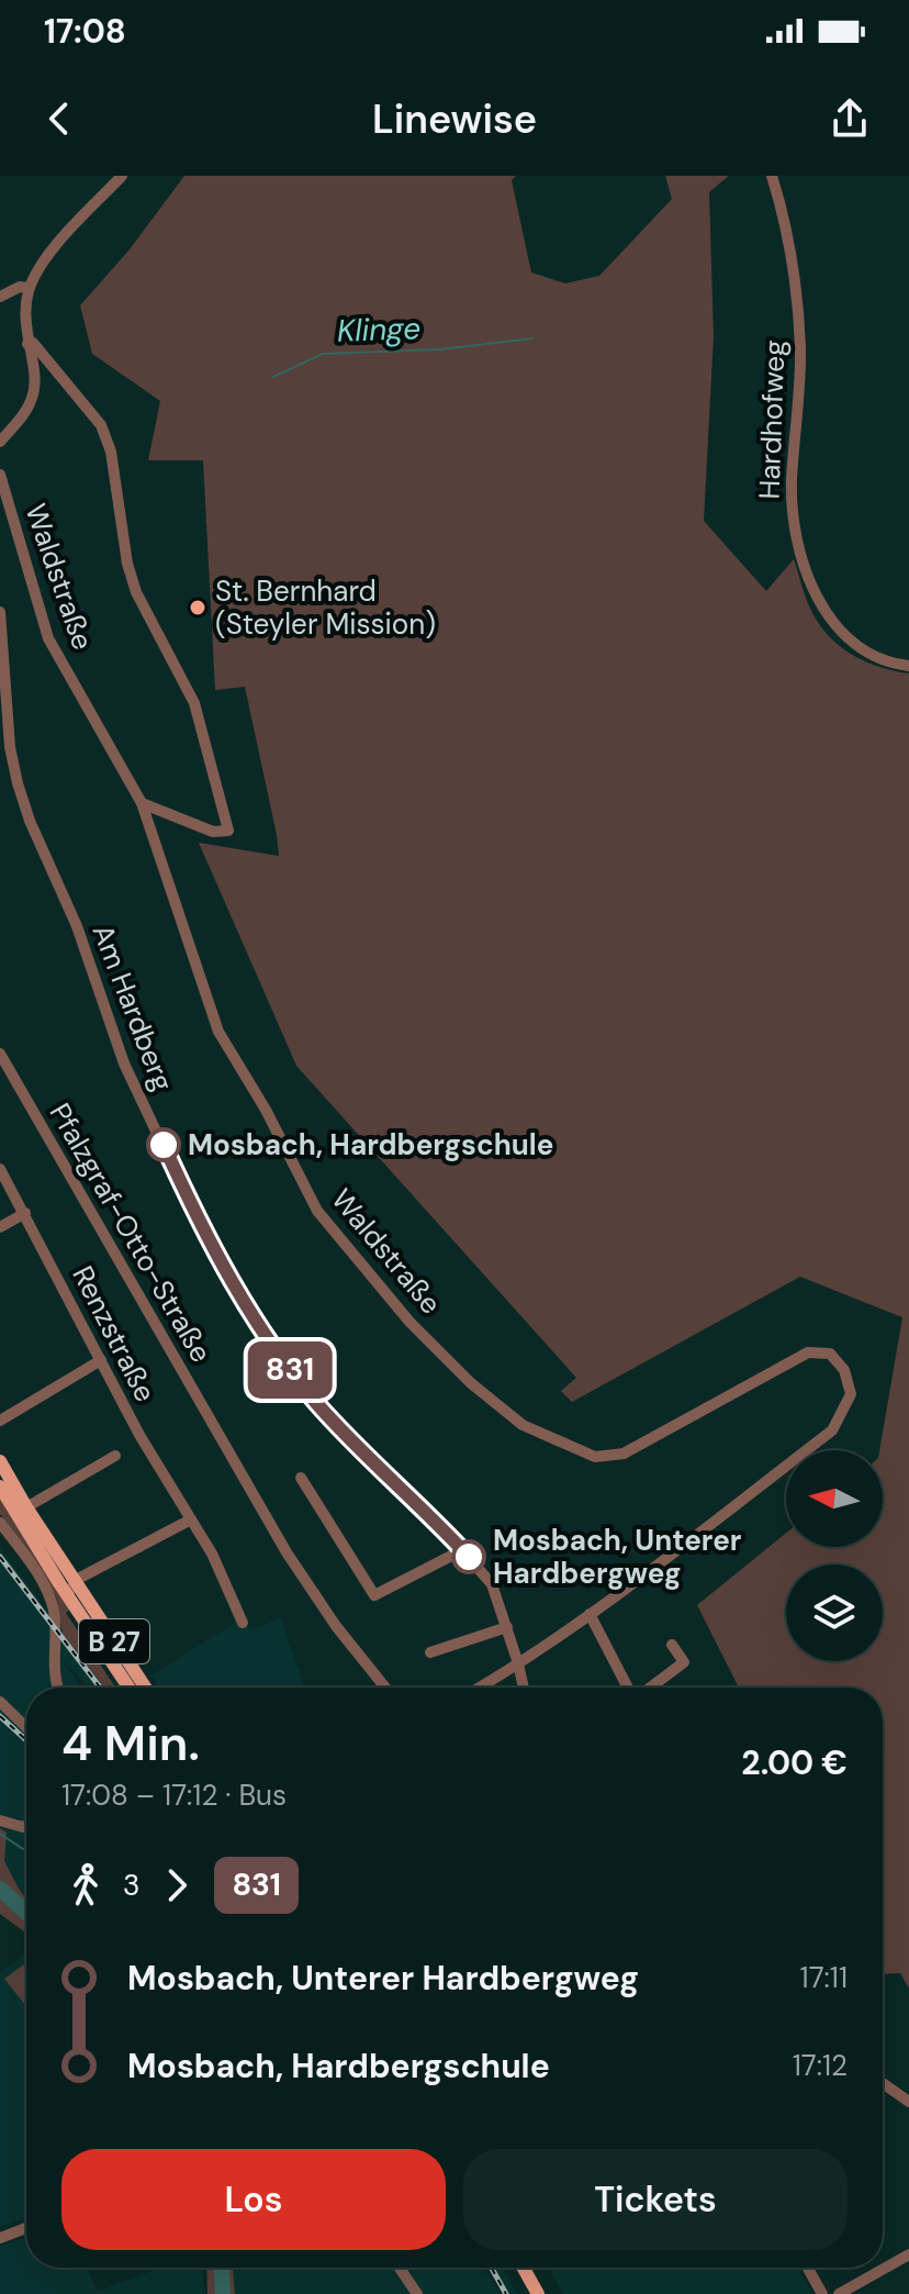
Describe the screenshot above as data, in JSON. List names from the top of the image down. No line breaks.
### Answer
{"streets":{"main road":["B 27"],"street":["Hardhofweg","Waldstraße","Am Hardberg","Pfalzgraf-Otto-Straße","Renzstraße"]},"water":["Klinge"],"places":["St. Bernhard (Steyler Mission)","Mosbach, Hardbergschule","Mosbach, Unterer Hardbergweg"],"lines":["bus line 831"],"north":"left","page":{"status":"17:08","header":"Linewise","on_map":"831","heading":["4 Min.","17:08 – 17:12 · Bus","2.00 €"],"legs":["3","831"],"list":[{"name":"Mosbach, Unterer Hardbergweg","value":"17:11"},{"name":"Mosbach, Hardbergschule","value":"17:12"}],"buttons":["Los","Tickets"]}}
